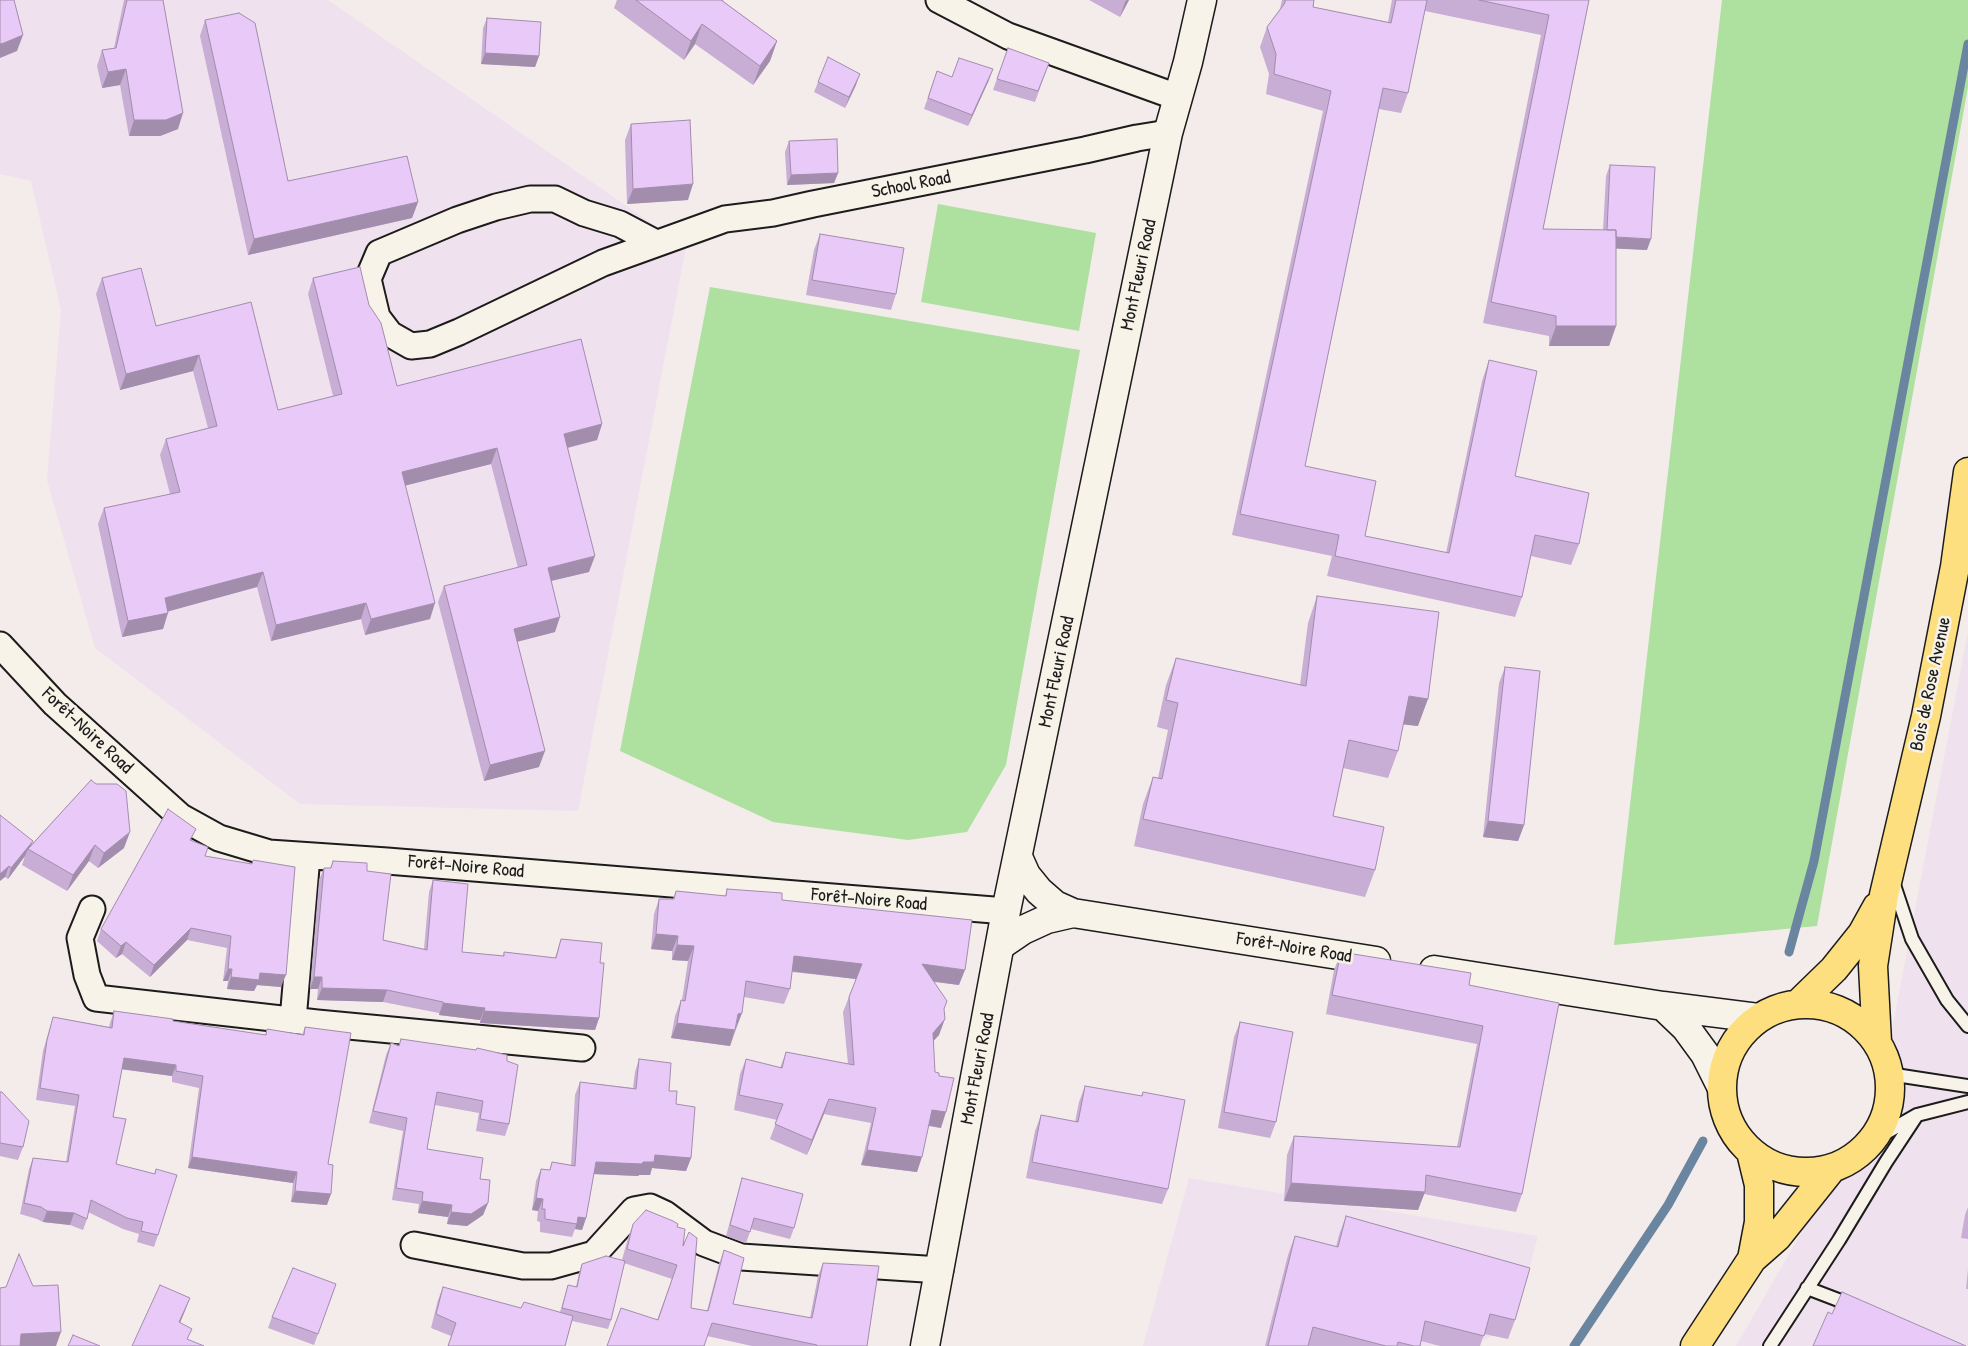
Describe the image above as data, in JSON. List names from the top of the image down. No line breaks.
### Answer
{"streets":{"main road":["Mont Fleuri Road","Bois de Rose Avenue","Forêt-Noire Road"],"street":["School Road"]},"crossings":[["School Road","Mont Fleuri Road"],["Mont Fleuri Road","Forêt-Noire Road"],["Bois de Rose Avenue","Forêt-Noire Road"]]}
